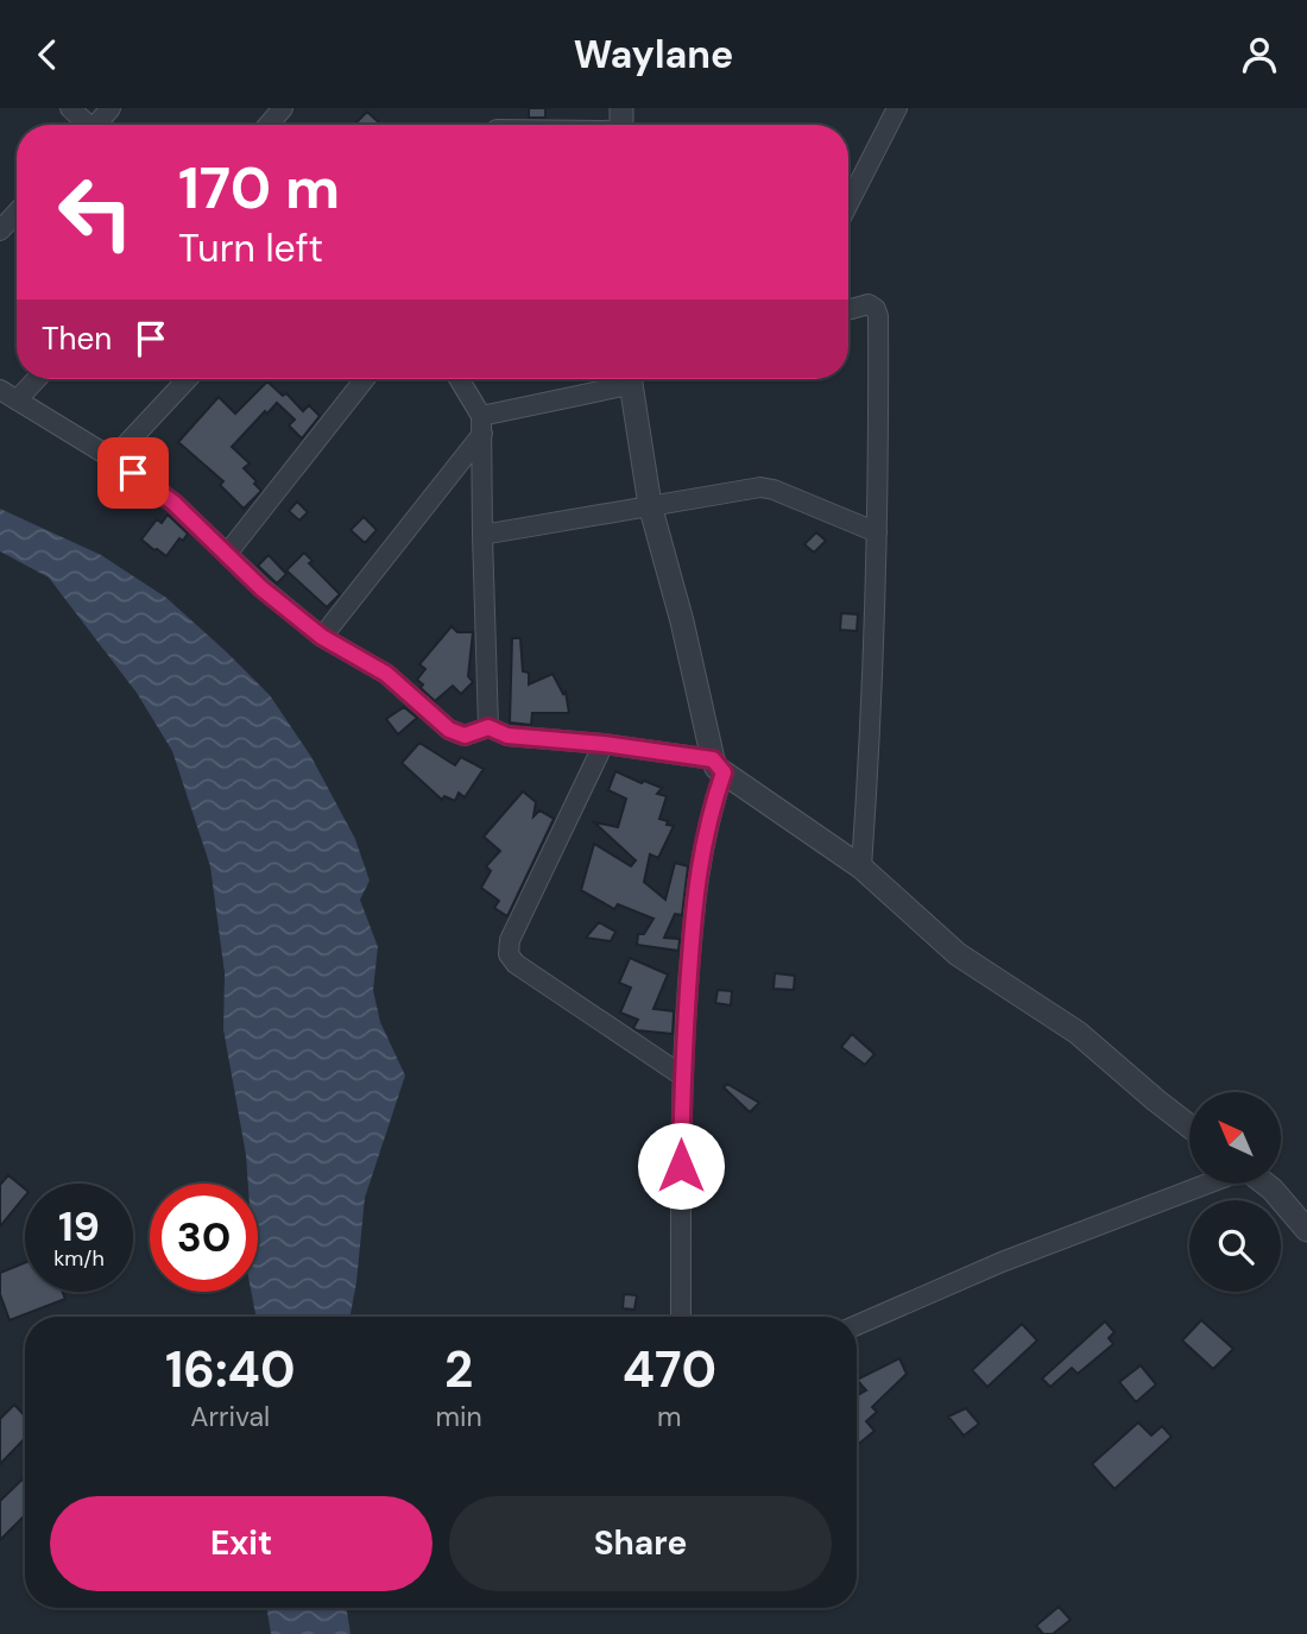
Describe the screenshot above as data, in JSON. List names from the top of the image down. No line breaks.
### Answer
{"north":"top left","page":{"header":"Waylane","turn":["170 m","Turn left"],"then":"Then","speed":"19 km/h","limit":"30","eta":["16:40","Arrival","2","min","470","m"],"buttons":["Exit","Share"]}}
